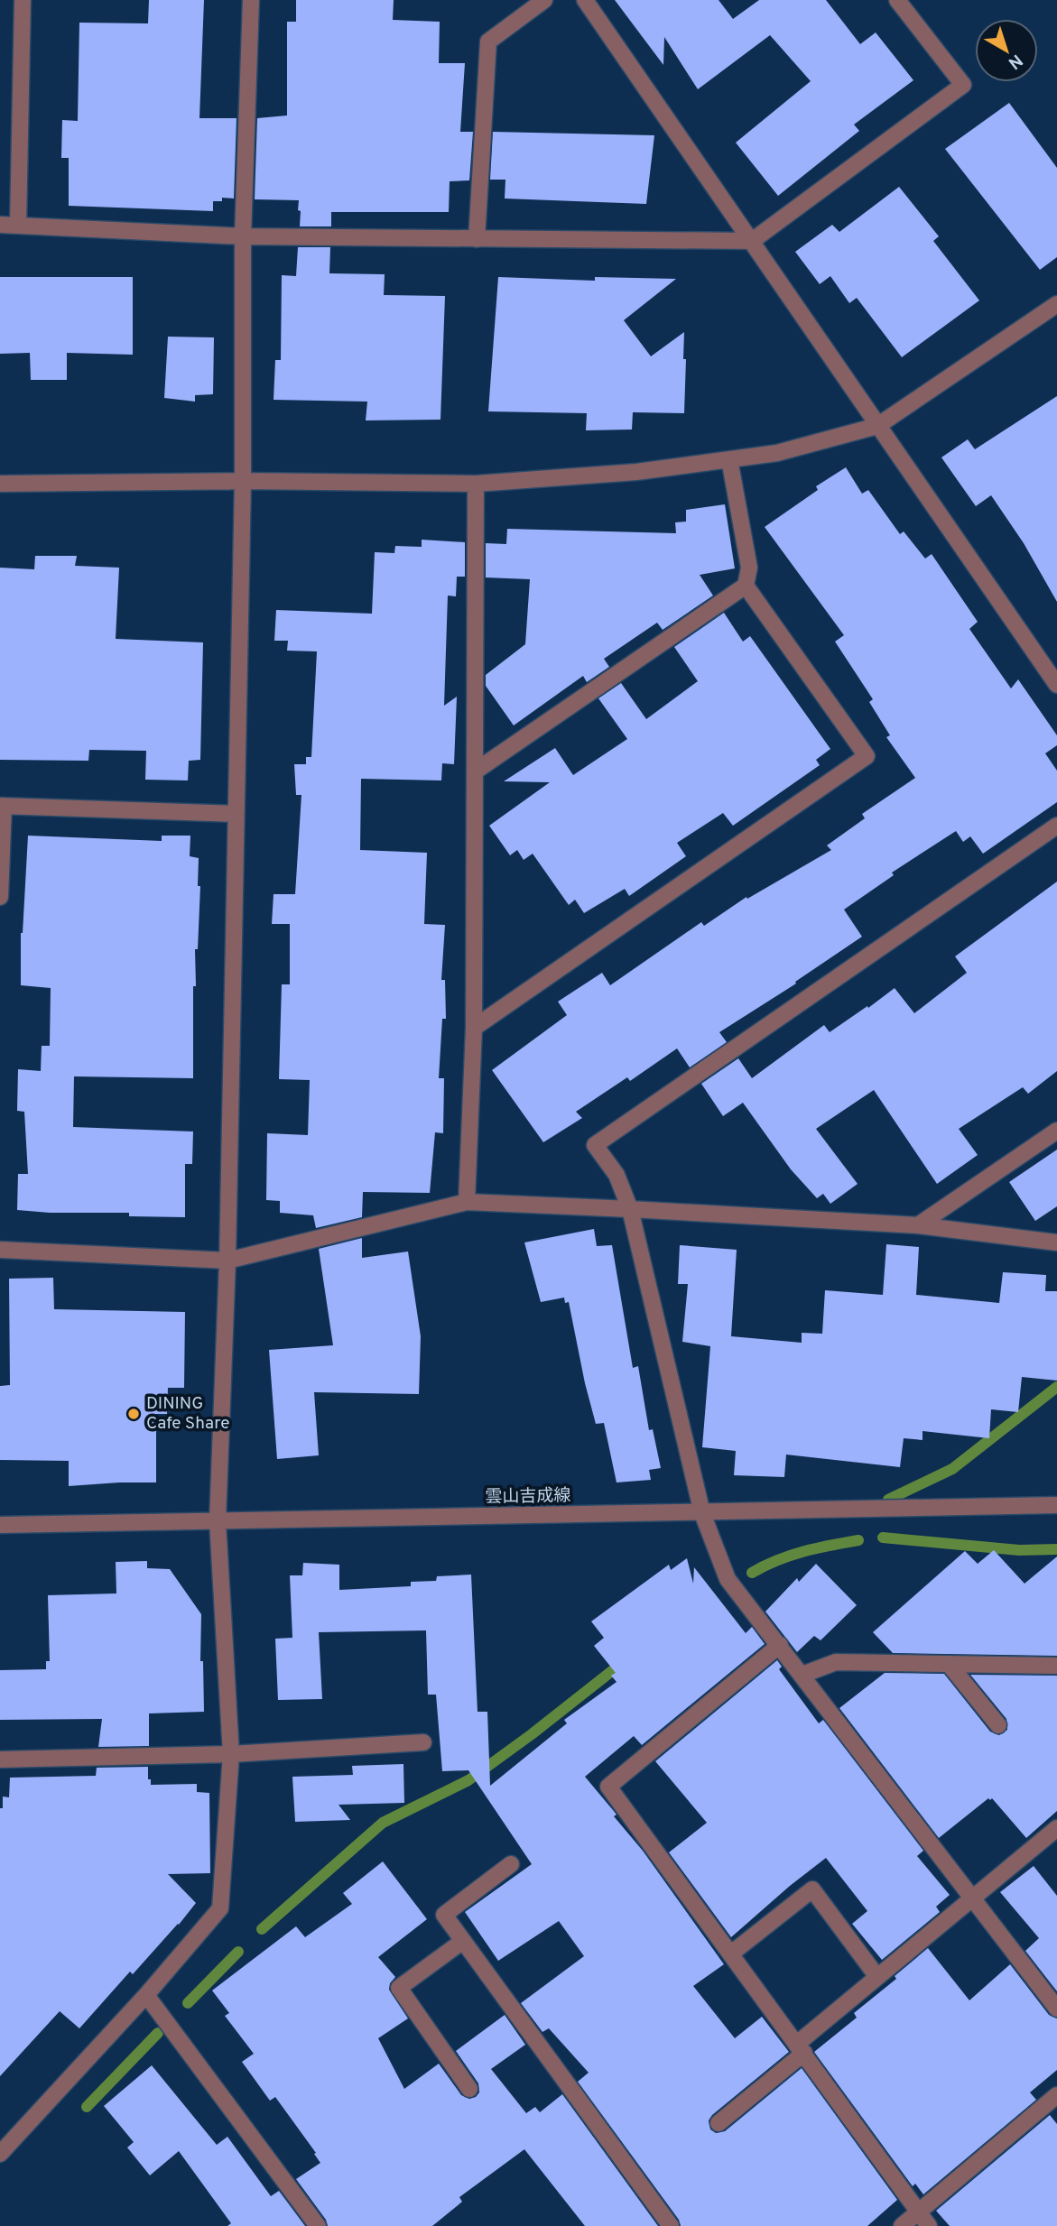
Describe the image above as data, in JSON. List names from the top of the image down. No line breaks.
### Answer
{"streets":{"street":["雲山吉成線"]},"places":["DINING Cafe Share"],"north":"bottom right"}
